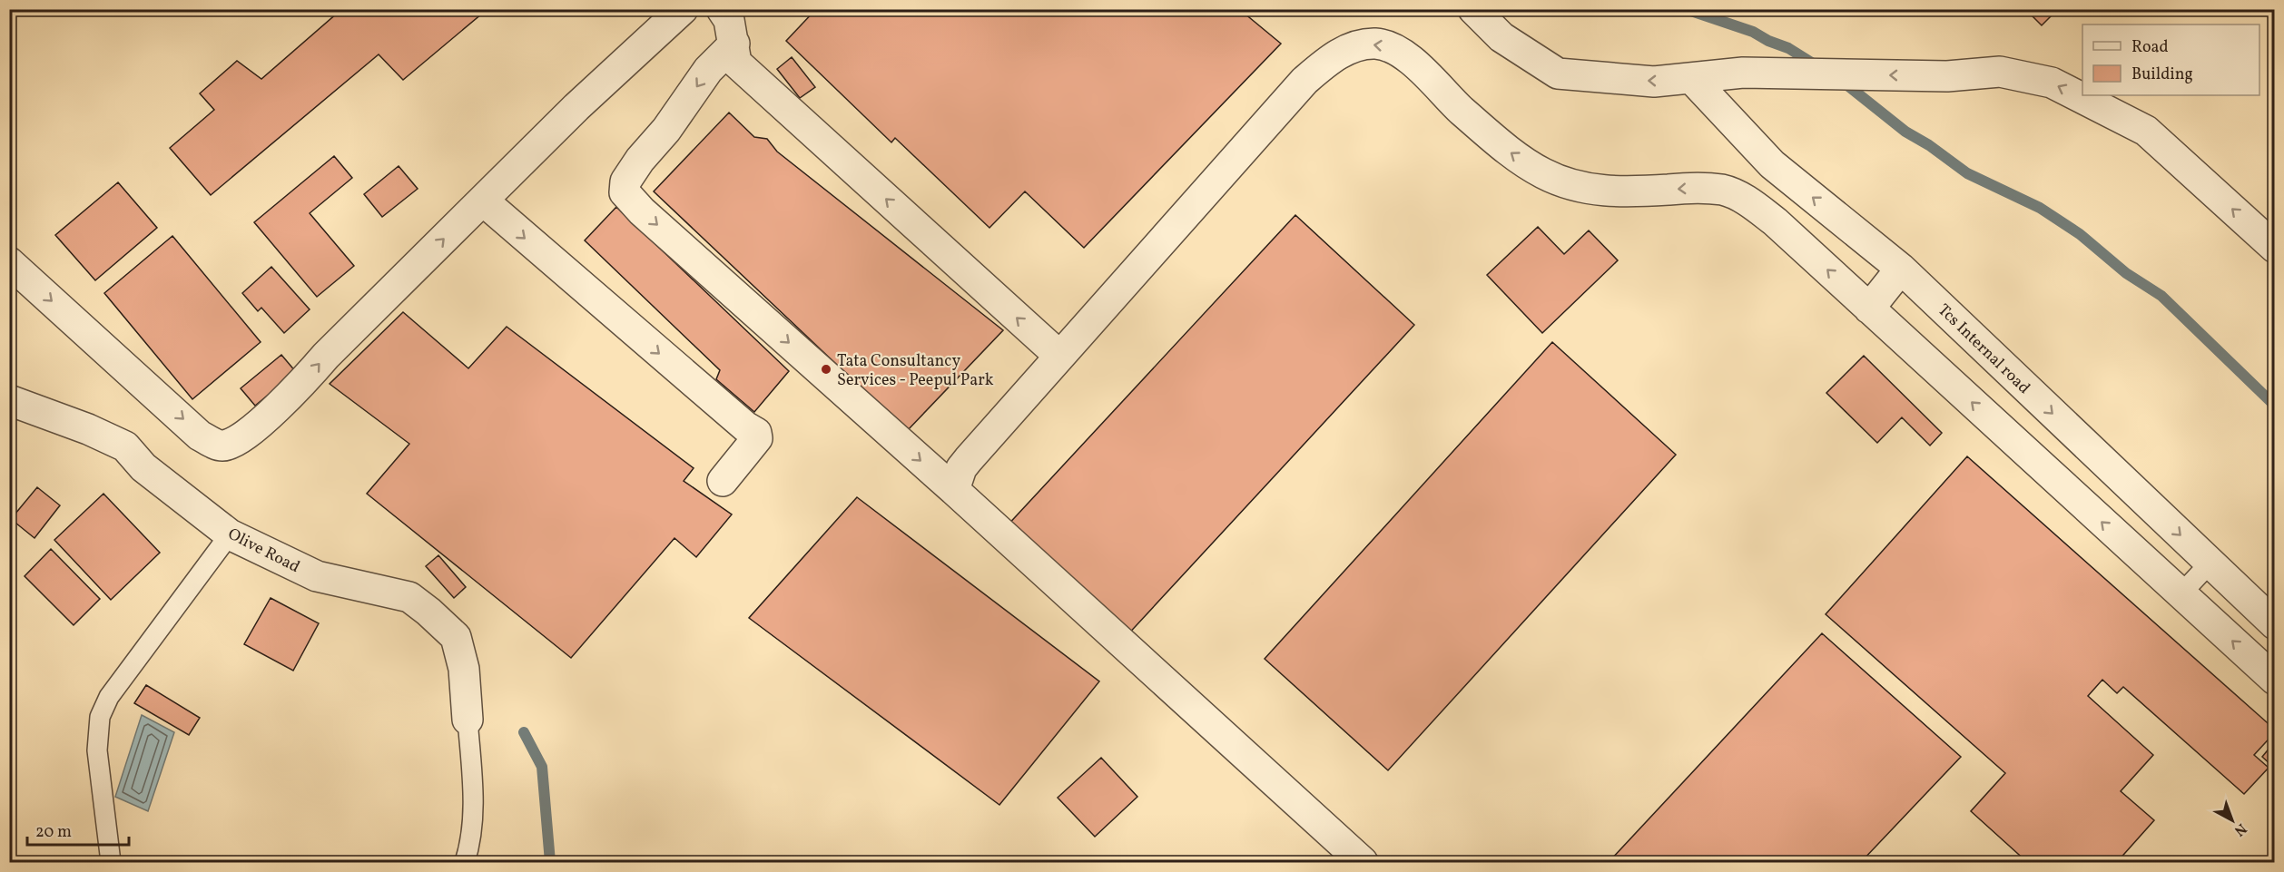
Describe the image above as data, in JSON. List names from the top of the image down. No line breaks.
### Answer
{"streets":{"street":["Tcs Internal road","Olive Road"]},"places":["Tata Consultancy Services - Peepul Park"],"legend":["Road","Building"],"scale_bar":"20 m","north":"bottom right"}
